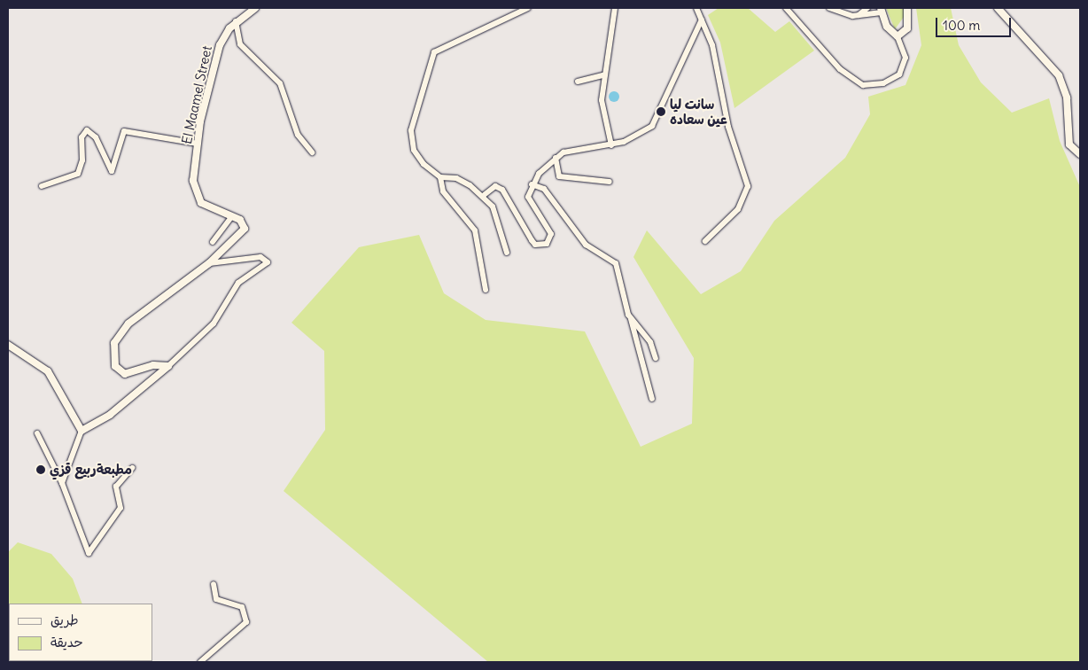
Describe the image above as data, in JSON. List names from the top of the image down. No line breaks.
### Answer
{"streets":{"street":["El Maamel Street"]},"places":["سانت ليا عين سعاده","مطبعةربيع قزي"],"legend":["طريق","حديقة"],"scale_bar":"100 m"}
